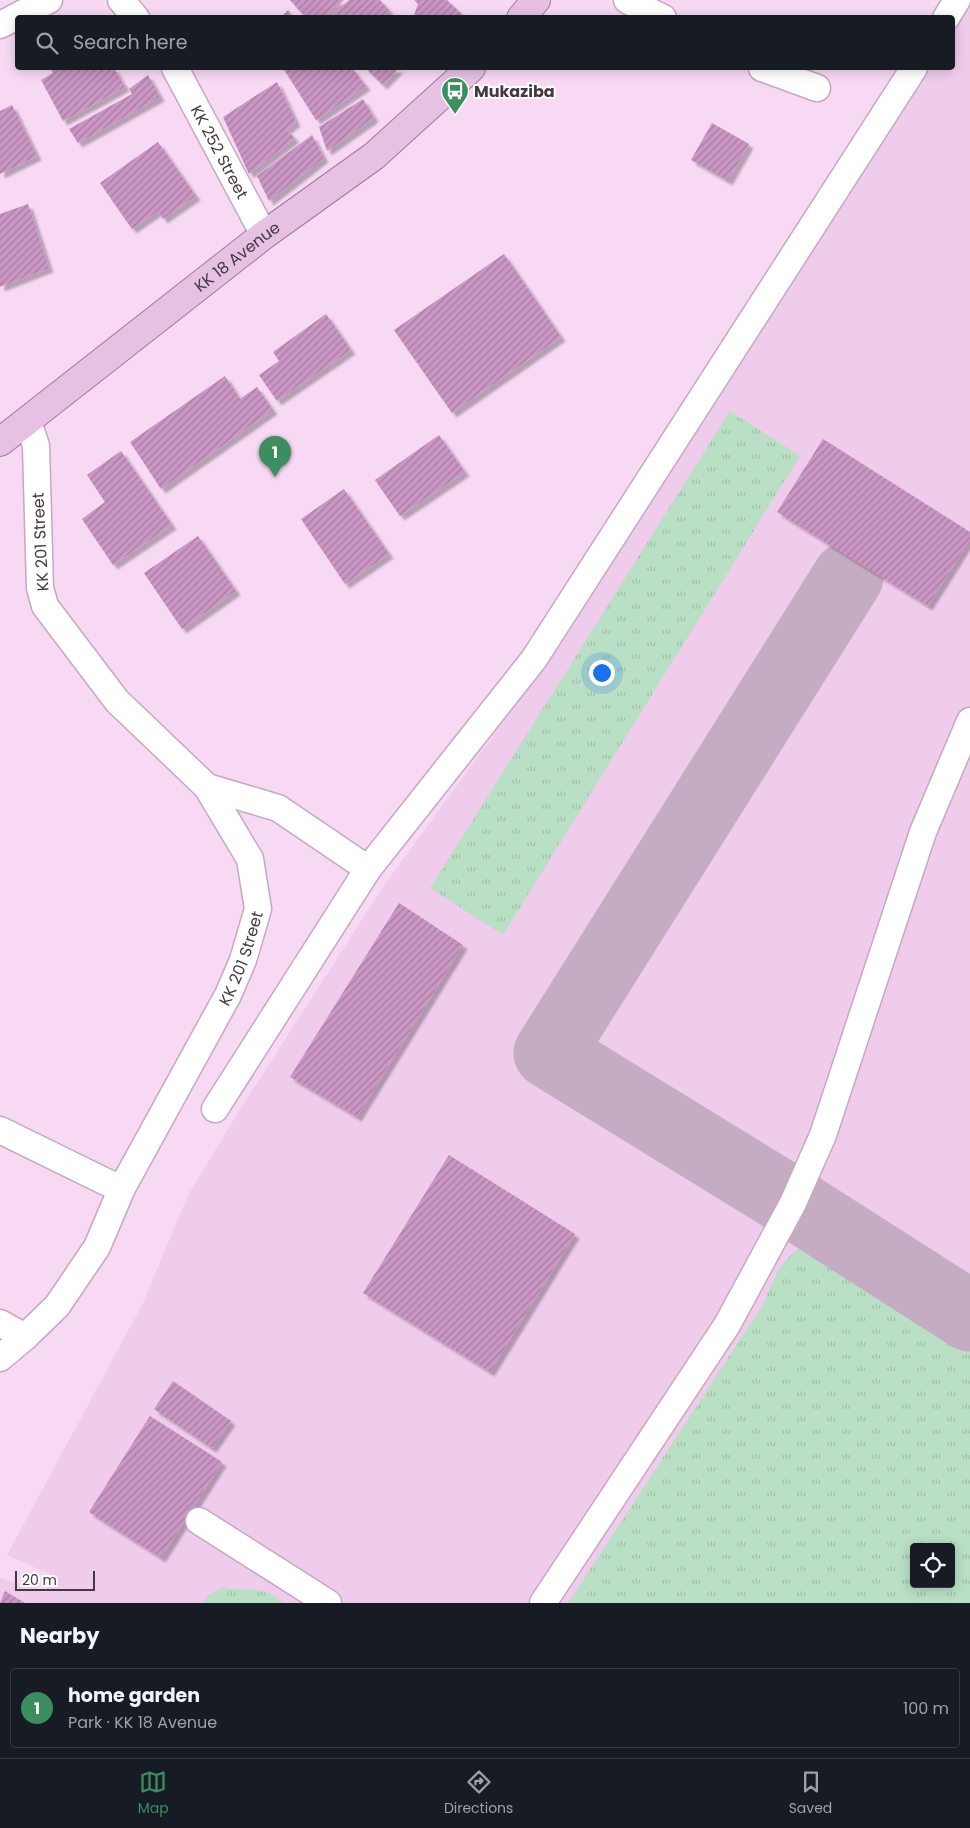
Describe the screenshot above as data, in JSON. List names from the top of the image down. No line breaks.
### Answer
{"streets":{"main road":["KK 18 Avenue"],"street":["KK 252 Street","KK 201 Street"]},"crossings":[["KK 252 Street","KK 18 Avenue"],["KK 18 Avenue","KK 201 Street"]],"places":{"bus stop":["Mukaziba"]},"scale_bar":"20 m","page":{"search":"Search here","pins":"1","scale":"20 m","heading":"Nearby","list":[{"mark":"1","name":"home garden","note":"Park · KK 18 Avenue","value":"100 m"}],"nav":["Map","Directions","Saved"]}}
